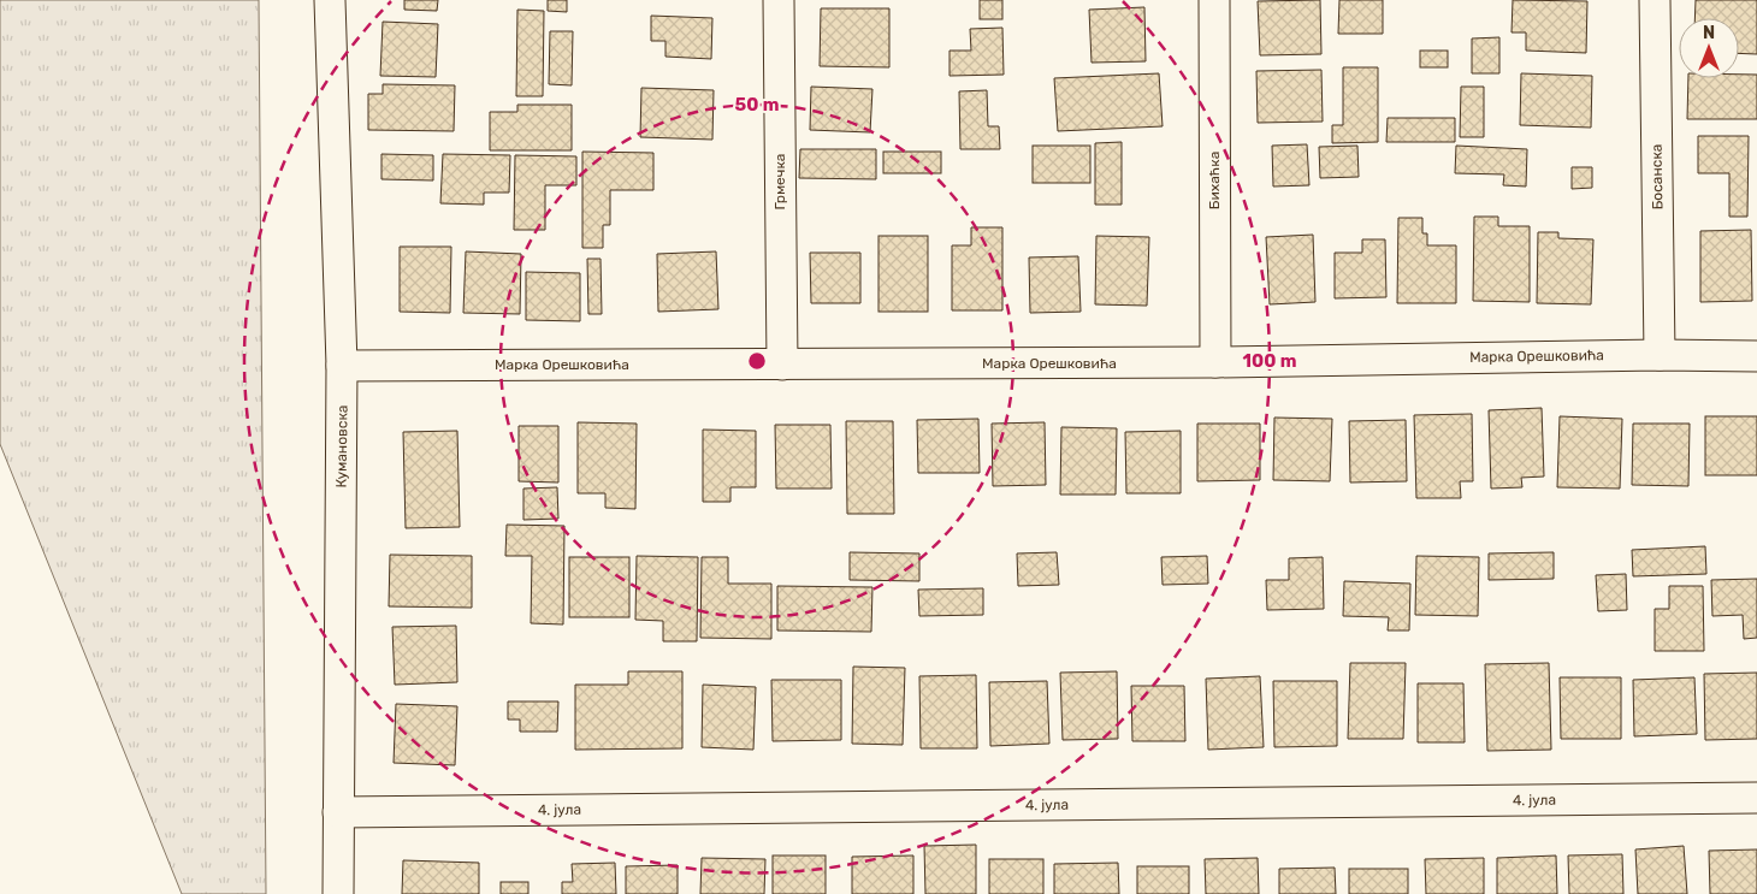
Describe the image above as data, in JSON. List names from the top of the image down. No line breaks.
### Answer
{"streets":{"street":["Босанска","Бихаћка","Грмечка","Марка Орешковића","Кумановска","4. јула"]},"crossings":[["Босанска","Марка Орешковића"],["Бихаћка","Марка Орешковића"],["Грмечка","Марка Орешковића"],["Марка Орешковића","Кумановска"],["Кумановска","4. јула"]],"north":"top","rings":["50 m","100 m"]}
